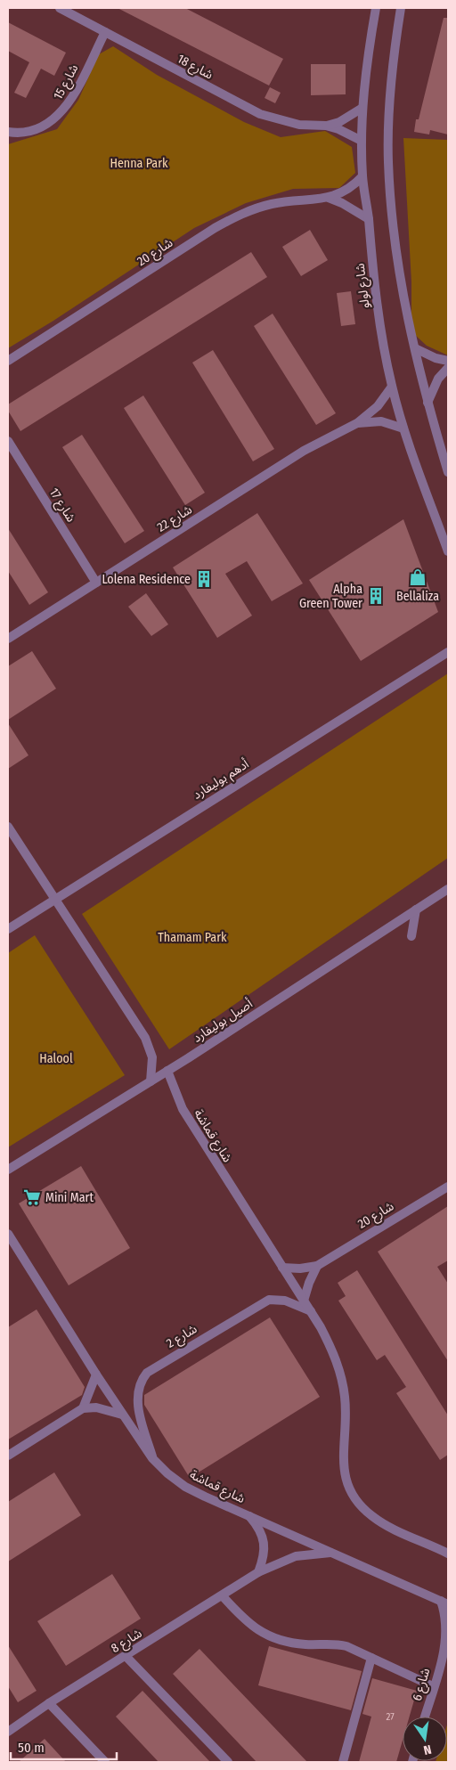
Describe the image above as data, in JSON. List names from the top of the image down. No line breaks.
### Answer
{"streets":{"street":["شارع 18","شارع 15","شارع 20","شارع لولو","شارع 17","شارع 22","أدهم بوليفارد","أصيل بوليفارد","شارع قماشة","شارع 2","شارع 8","شارع 6"]},"crossings":[["شارع 18","شارع 15"],["شارع 18","شارع لولو"],["شارع 20","شارع لولو"],["شارع 20","شارع قماشة"],["شارع لولو","شارع 22"],["شارع 17","شارع 22"],["أصيل بوليفارد","شارع قماشة"],["شارع قماشة","شارع 2"],["شارع قماشة","شارع 8"],["شارع قماشة","شارع 6"]],"parks":["Henna Park","Thamam Park","Halool"],"places":{"shop":["Bellaliza"],"building":["Lolena Residence","Alpha Green Tower"],"supermarket":["Mini Mart"]},"house_numbers":["27"],"scale_bar":"50 m","north":"bottom"}
